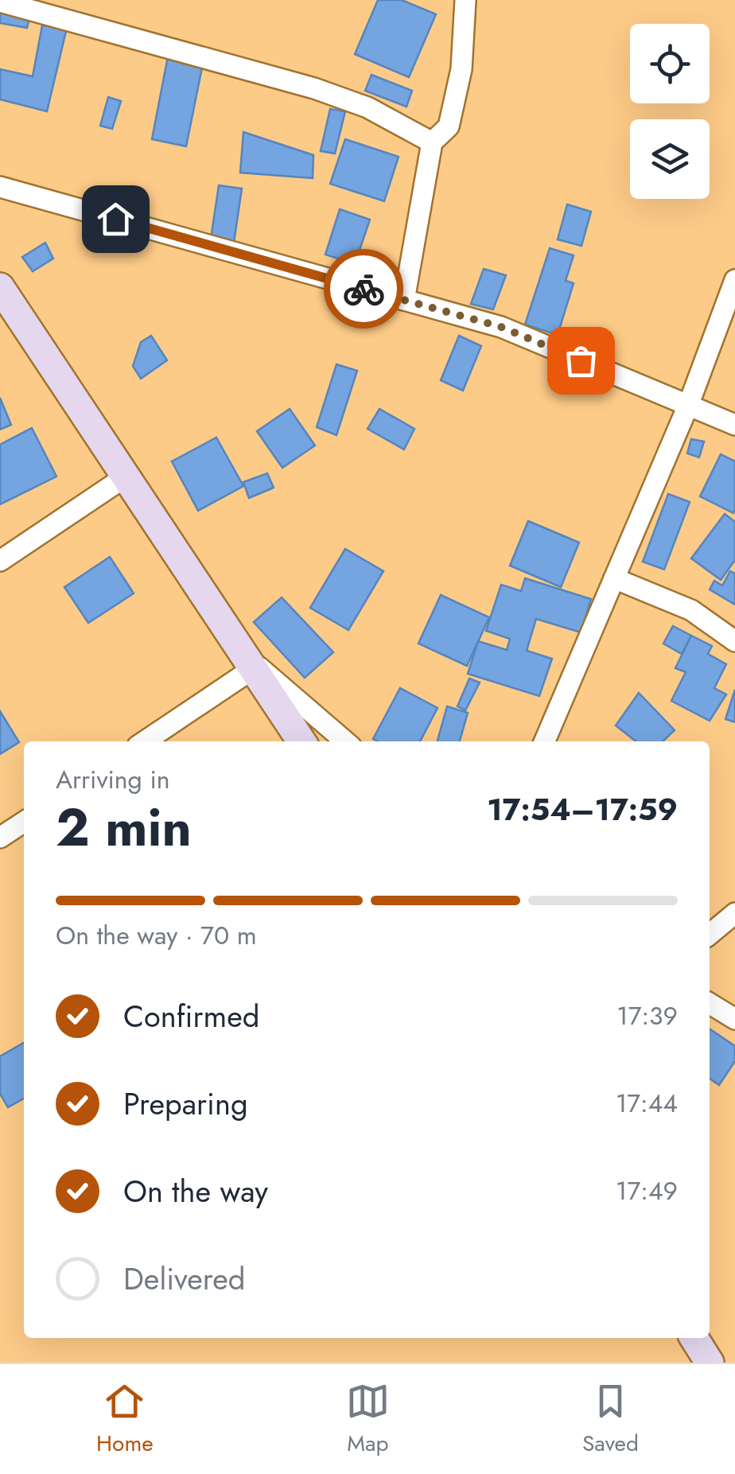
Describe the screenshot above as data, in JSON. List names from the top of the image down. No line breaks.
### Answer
{"page":{"heading":["2 min","Arriving in","17:54–17:59"],"bar":"On the way · 70 m","list":[["Confirmed","17:39"],["Preparing","17:44"],["On the way","17:49"],"Delivered"],"tabs":["Home","Map","Saved"]}}
